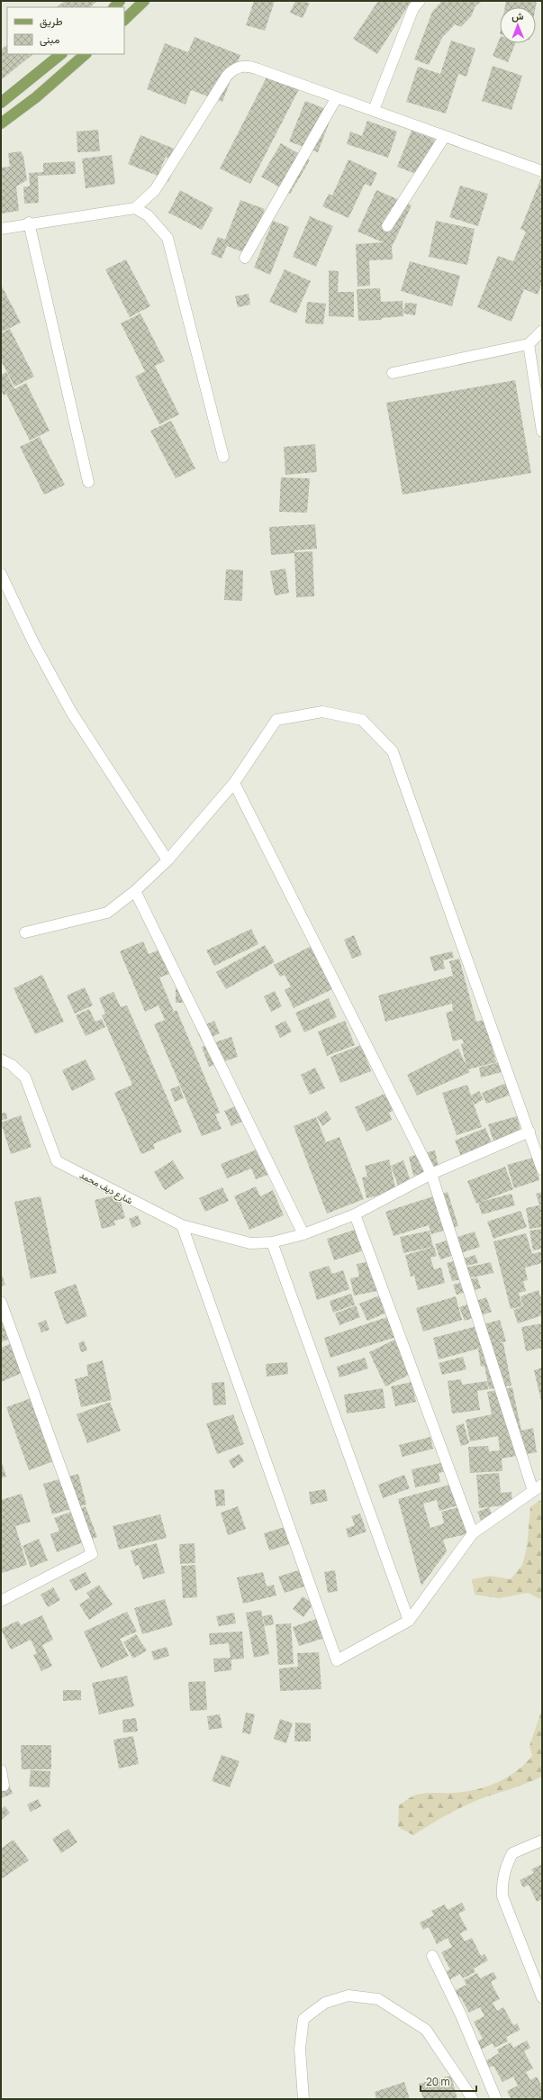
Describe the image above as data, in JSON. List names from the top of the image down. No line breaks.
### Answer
{"streets":{"street":["شارع ديف محمد"]},"legend":["طريق","مبنى"],"scale_bar":"20 m","north":"top"}
